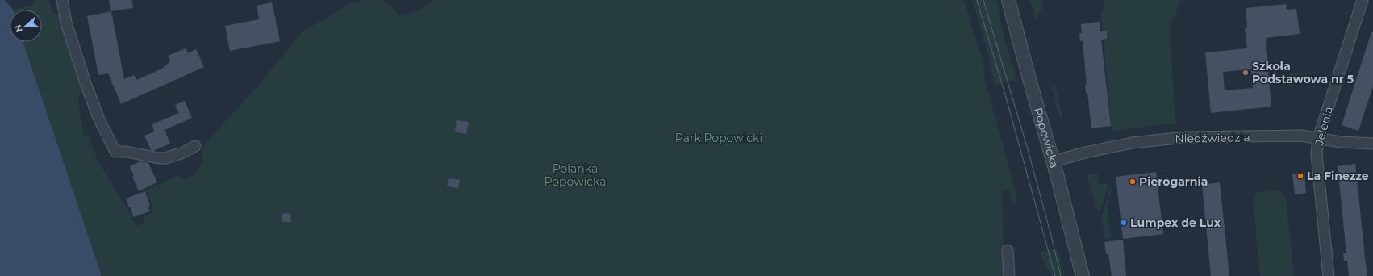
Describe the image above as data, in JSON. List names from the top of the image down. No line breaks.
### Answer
{"streets":{"street":["Jelenia","Popowicka","Niedźwiedzia"]},"crossings":[["Jelenia","Niedźwiedzia"],["Popowicka","Niedźwiedzia"]],"parks":["Park Popowicki","Polanka Popowicka"],"places":["Szkoła Podstawowa nr 5","La Finezze","Pierogarnia","Lumpex de Lux"],"north":"left"}
